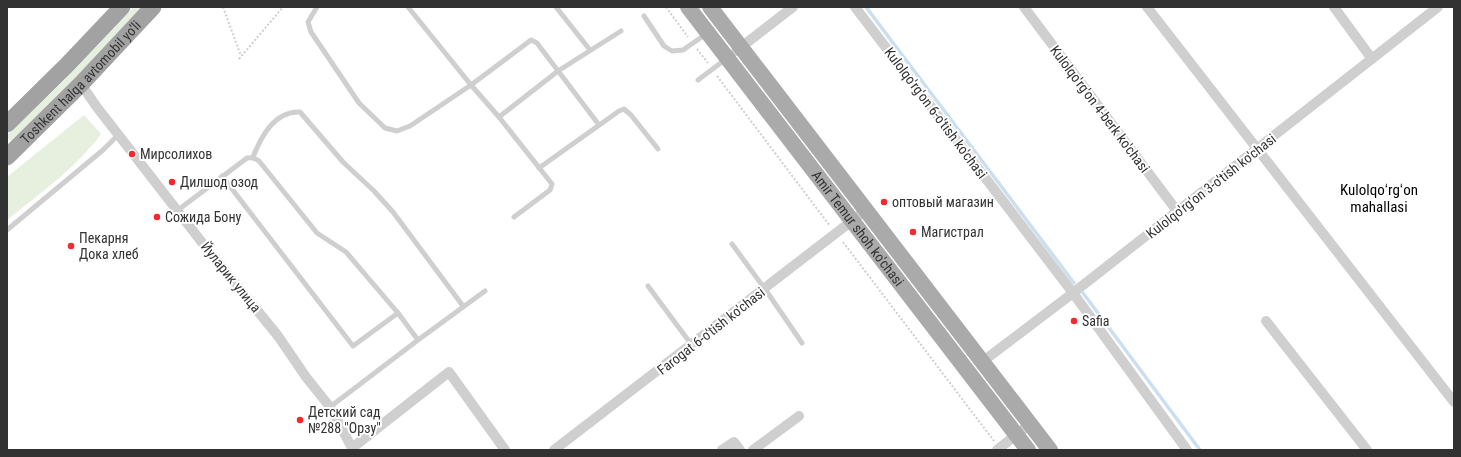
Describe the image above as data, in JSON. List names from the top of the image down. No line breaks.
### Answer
{"streets":{"highway":["Toshkent halqa avtomobil yo'li"],"main road":["Amir Temur shoh ko'chasi"],"street":["Kulolqo'rg'on 4-berk ko'chasi","Kulolqo'rg'on 6-o'tish ko'chasi","Kulolqo'rg'on 3-o'tish ko'chasi","Йуларик улица","Farogat 6-o'tish ko'chasi"]},"crossings":[["Toshkent halqa avtomobil yo'li","Йуларик улица"],["Kulolqo'rg'on 4-berk ko'chasi","Kulolqo'rg'on 3-o'tish ko'chasi"],["Kulolqo'rg'on 6-o'tish ko'chasi","Kulolqo'rg'on 3-o'tish ko'chasi"],["Kulolqo'rg'on 3-o'tish ko'chasi","Amir Temur shoh ko'chasi"],["Amir Temur shoh ko'chasi","Farogat 6-o'tish ko'chasi"]],"districts":["Kulolqoʻrgʻon mahallasi"],"places":["Мирсолихов","Дилшод озод","оптовый магазин","Сожида Бону","Магистрал","Пекарня Дока хлеб","Safia","Детский сад №288 \"Орзу\""]}
